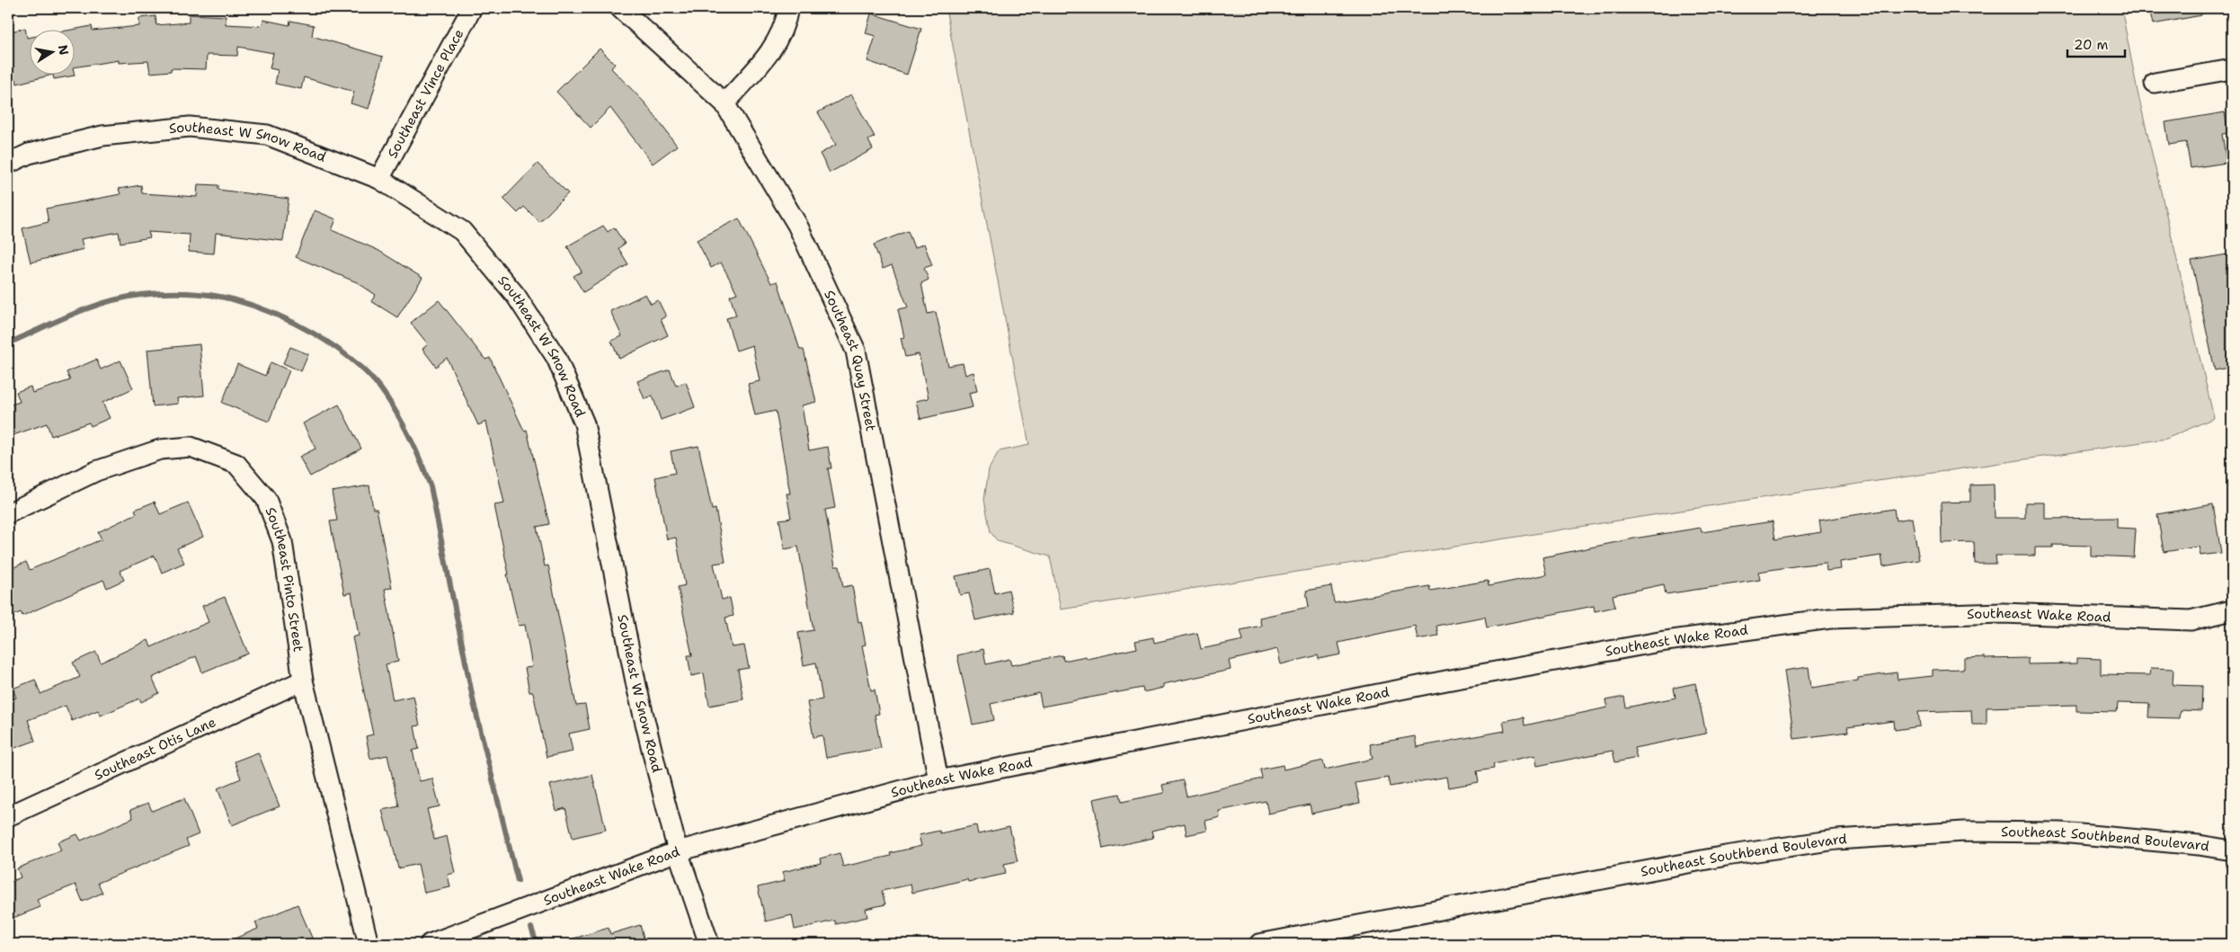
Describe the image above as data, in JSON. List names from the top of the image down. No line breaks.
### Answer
{"streets":{"street":["Southeast Vince Place","Southeast W Snow Road","Southeast Quay Street","Southeast Pinto Street","Southeast Wake Road","Southeast Otis Lane","Southeast Southbend Boulevard"]},"crossings":[["Southeast Vince Place","Southeast W Snow Road"],["Southeast W Snow Road","Southeast Wake Road"],["Southeast Quay Street","Southeast Wake Road"],["Southeast Pinto Street","Southeast Otis Lane"]],"scale_bar":"20 m","north":"right"}
